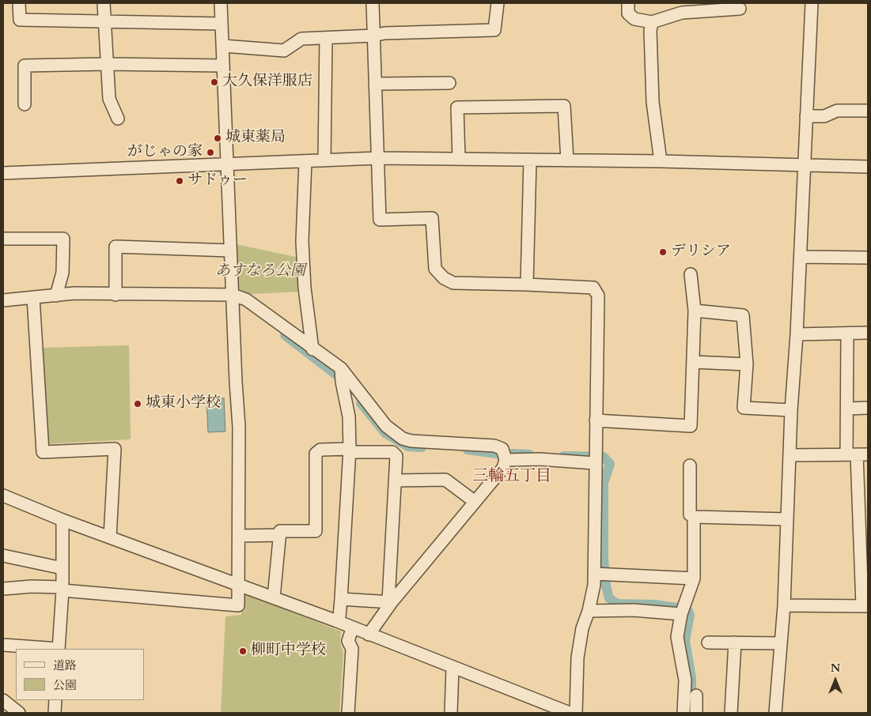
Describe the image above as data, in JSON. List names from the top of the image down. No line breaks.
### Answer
{"districts":["三輪五丁目"],"parks":["あすなろ公園"],"places":["大久保洋服店","城東薬局","がじゃの家","サドゥー","デリシア","城東小学校","柳町中学校"],"legend":["道路","公園"],"north":"top"}
